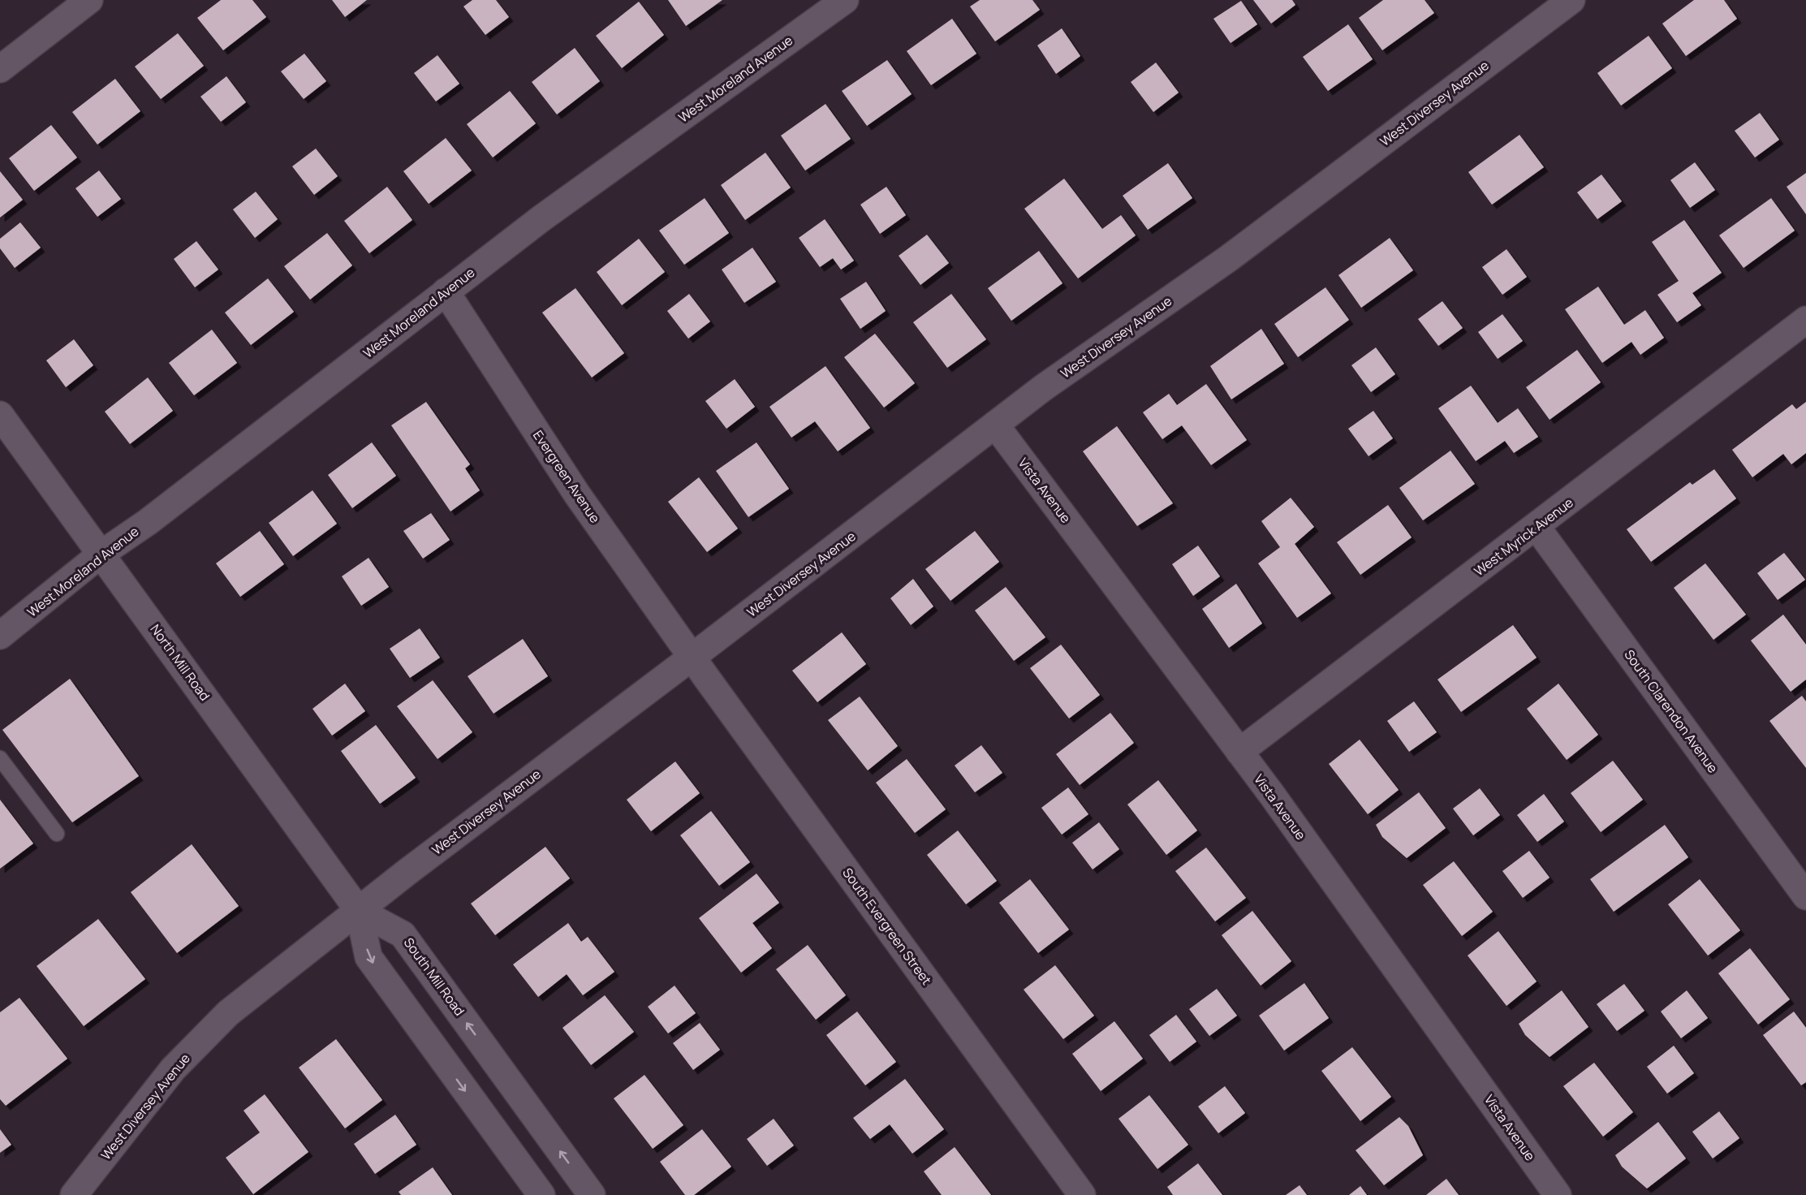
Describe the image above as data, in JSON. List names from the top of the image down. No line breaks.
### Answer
{"streets":{"street":["West Moreland Avenue","West Diversey Avenue","Evergreen Avenue","Vista Avenue","West Myrick Avenue","North Mill Road","South Clarendon Avenue","South Evergreen Street","South Mill Road"]},"crossings":[["West Moreland Avenue","Evergreen Avenue"],["West Moreland Avenue","North Mill Road"],["West Diversey Avenue","Evergreen Avenue"],["West Diversey Avenue","Vista Avenue"],["West Diversey Avenue","North Mill Road"],["West Diversey Avenue","South Evergreen Street"],["West Diversey Avenue","South Mill Road"],["Evergreen Avenue","South Evergreen Street"],["Vista Avenue","West Myrick Avenue"],["West Myrick Avenue","South Clarendon Avenue"],["North Mill Road","South Mill Road"]]}
